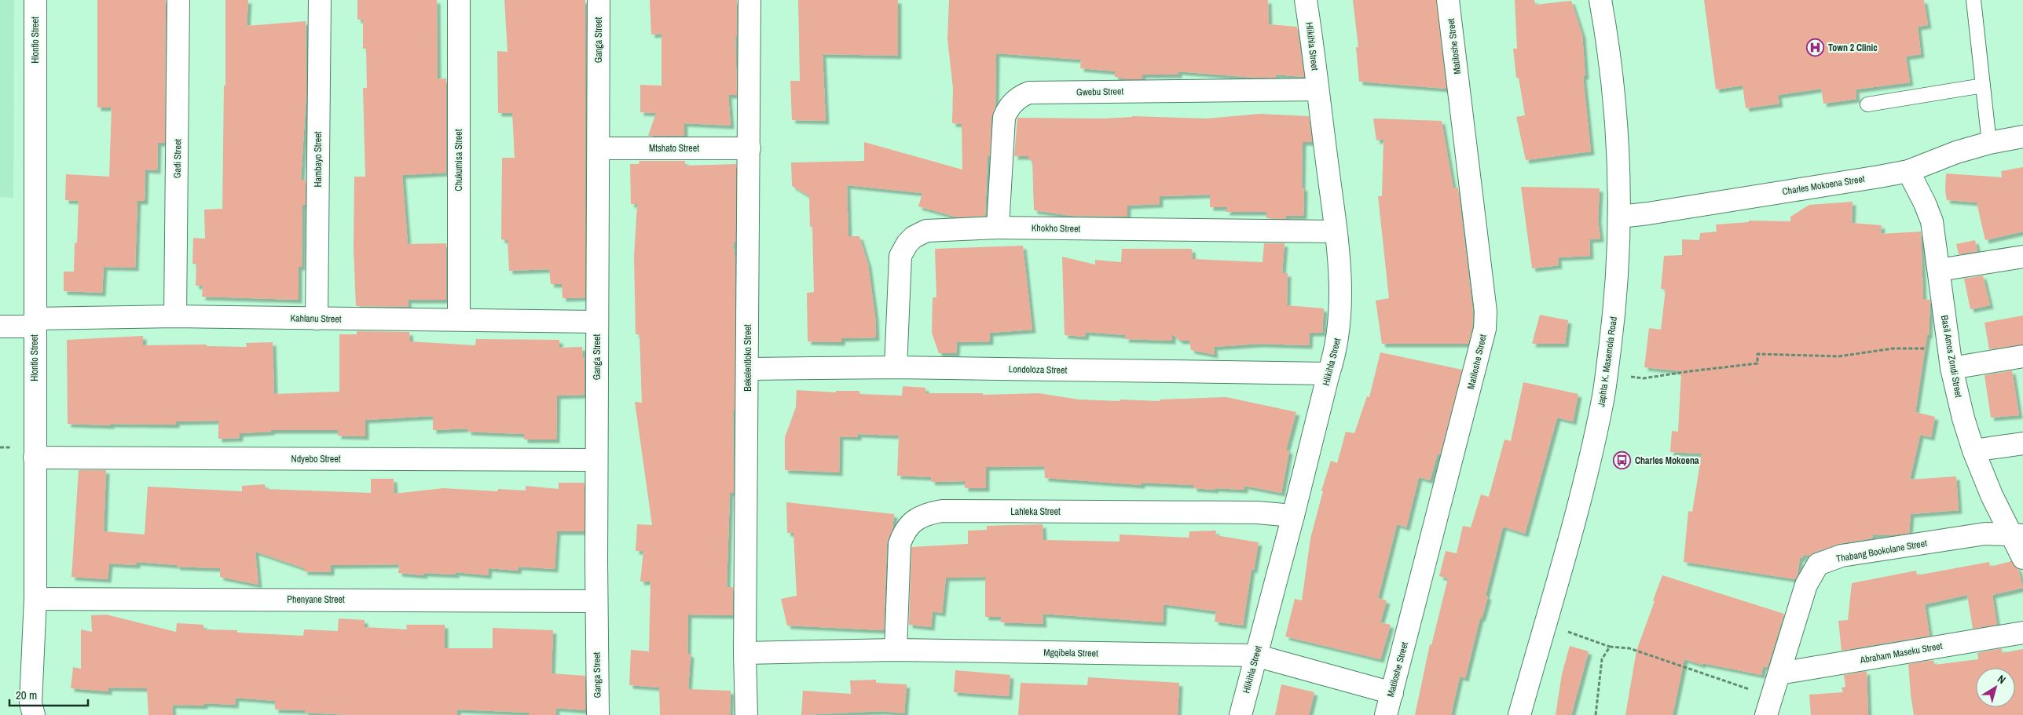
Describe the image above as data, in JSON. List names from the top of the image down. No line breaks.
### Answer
{"streets":{"street":["Hlontlo Street","Ganga Street","Hlikihla Street","Matiloshe Street","Gwebu Street","Mtshato Street","Gadi Street","Hambayo Street","Chukumisa Street","Charles Mokoena Street","Khokho Street","Kahlanu Street","Basil Amos Zondi Street","Bekelentloko Street","Japhta K. Masemola Road","Londoloza Street","Ndyebo Street","Lahleka Street","Thabang Bookolane Street","Phenyane Street","Mgqibela Street","Abraham Maseku Street"]},"crossings":[["Hlontlo Street","Kahlanu Street"],["Hlontlo Street","Ndyebo Street"],["Hlontlo Street","Phenyane Street"],["Ganga Street","Mtshato Street"],["Ganga Street","Kahlanu Street"],["Ganga Street","Ndyebo Street"],["Ganga Street","Phenyane Street"],["Hlikihla Street","Gwebu Street"],["Hlikihla Street","Khokho Street"],["Hlikihla Street","Londoloza Street"],["Hlikihla Street","Lahleka Street"],["Hlikihla Street","Mgqibela Street"],["Matiloshe Street","Mgqibela Street"],["Gwebu Street","Khokho Street"],["Mtshato Street","Bekelentloko Street"],["Gadi Street","Kahlanu Street"],["Hambayo Street","Kahlanu Street"],["Chukumisa Street","Kahlanu Street"],["Charles Mokoena Street","Basil Amos Zondi Street"],["Charles Mokoena Street","Japhta K. Masemola Road"],["Khokho Street","Londoloza Street"],["Basil Amos Zondi Street","Thabang Bookolane Street"],["Bekelentloko Street","Londoloza Street"],["Bekelentloko Street","Mgqibela Street"],["Lahleka Street","Mgqibela Street"],["Thabang Bookolane Street","Abraham Maseku Street"]],"places":{"hospital":["Town 2 Clinic"],"bus stop":["Charles Mokoena"]},"scale_bar":"20 m","north":"top right"}
